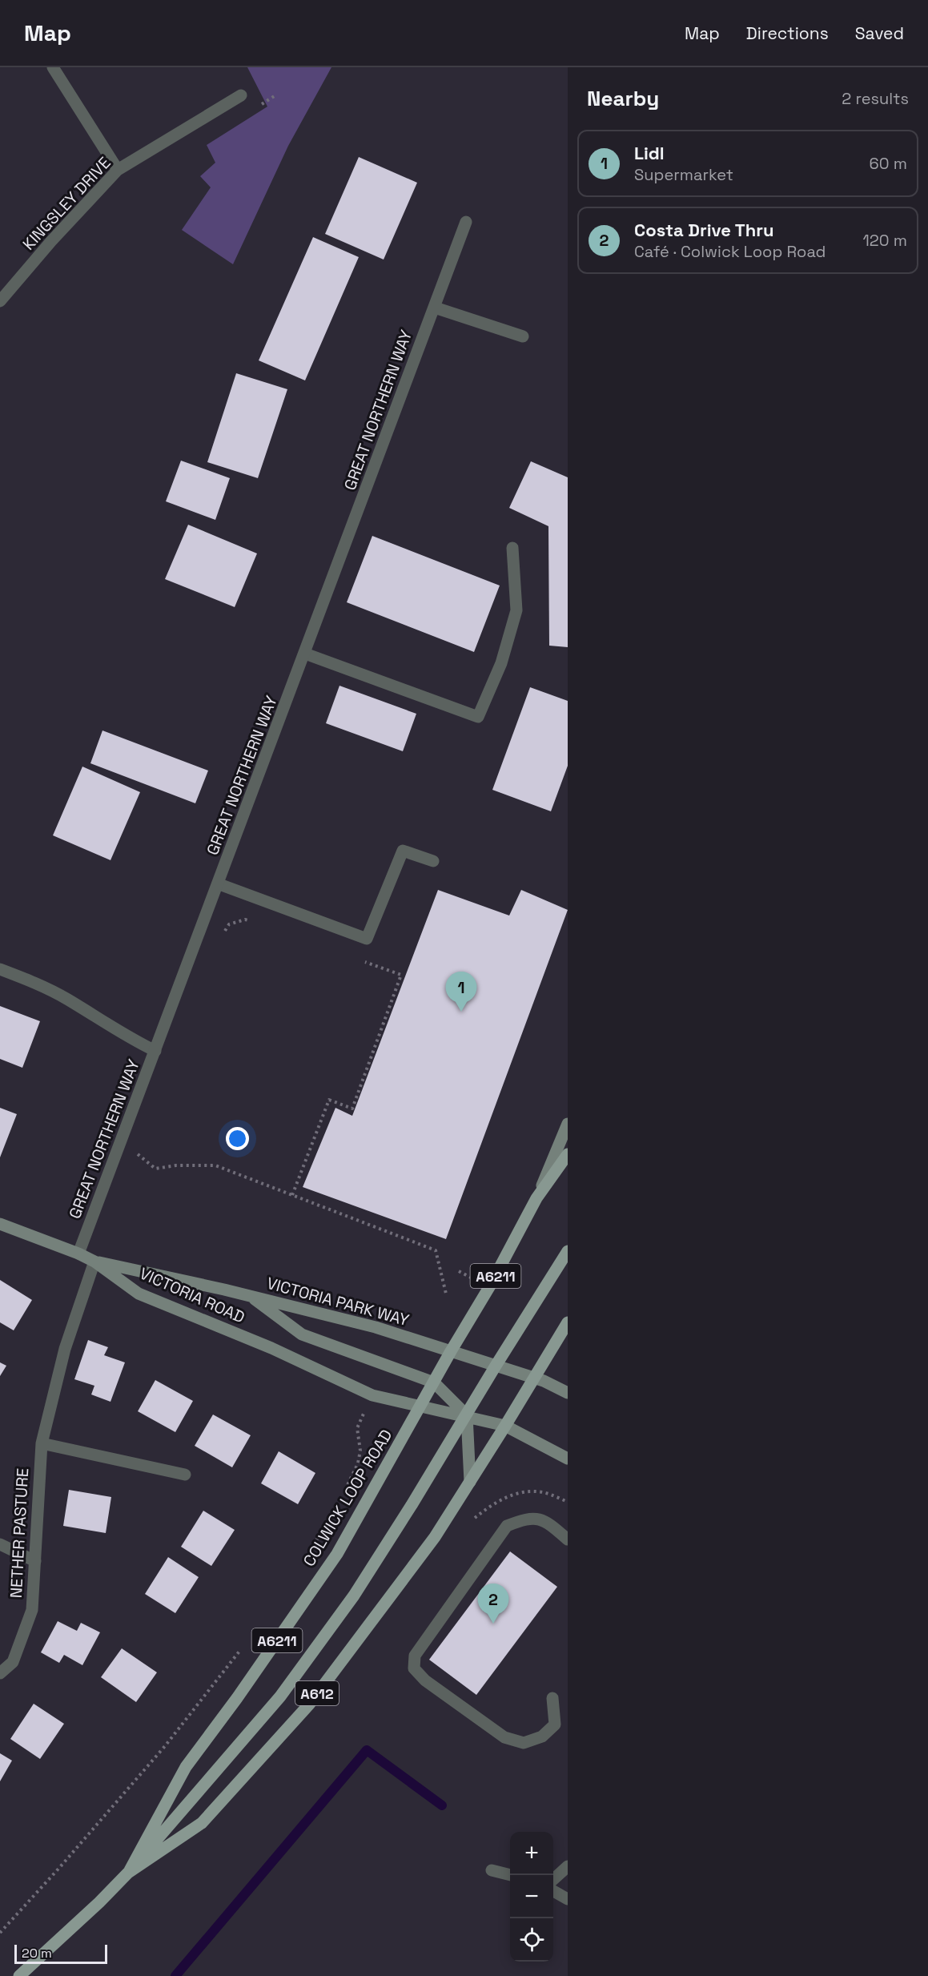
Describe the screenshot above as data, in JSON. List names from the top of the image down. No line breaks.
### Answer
{"streets":{"main road":["A6211","COLWICK LOOP ROAD","A612"],"street":["KINGSLEY DRIVE","GREAT NORTHERN WAY","VICTORIA ROAD","VICTORIA PARK WAY","NETHER PASTURE"]},"crossings":[["GREAT NORTHERN WAY","VICTORIA ROAD"],["VICTORIA ROAD","VICTORIA PARK WAY"],["VICTORIA ROAD","COLWICK LOOP ROAD"],["VICTORIA ROAD","NETHER PASTURE"],["VICTORIA PARK WAY","COLWICK LOOP ROAD"],["VICTORIA PARK WAY","NETHER PASTURE"],["VICTORIA PARK WAY","A612"],["COLWICK LOOP ROAD","A612"]],"scale_bar":"20 m","page":{"header":"Map","nav":["Map","Directions","Saved"],"heading":["Nearby","2 results"],"list":[{"mark":"1","name":"Lidl","note":"Supermarket","value":"60 m"},{"mark":"2","name":"Costa Drive Thru","note":"Café · Colwick Loop Road","value":"120 m"}],"pins":["1","2"],"map_buttons":["+","−"],"scale":"20 m"}}
